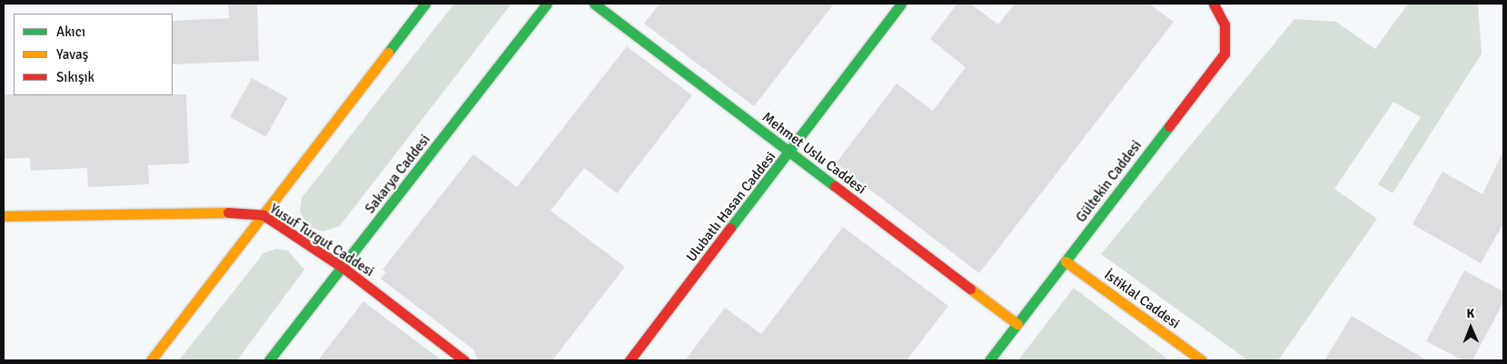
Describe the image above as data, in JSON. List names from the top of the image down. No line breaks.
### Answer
{"streets":{"street":["Mehmet Uslu Caddesi","Sakarya Caddesi","Gültekin Caddesi","Ulubatlı Hasan Caddesi","Yusuf Turgut Caddesi","İstiklal Caddesi"]},"crossings":[["Mehmet Uslu Caddesi","Gültekin Caddesi"],["Mehmet Uslu Caddesi","Ulubatlı Hasan Caddesi"],["Sakarya Caddesi","Yusuf Turgut Caddesi"],["Gültekin Caddesi","İstiklal Caddesi"]],"legend":["Akıcı","Yavaş","Sıkışık"],"north":"top"}
